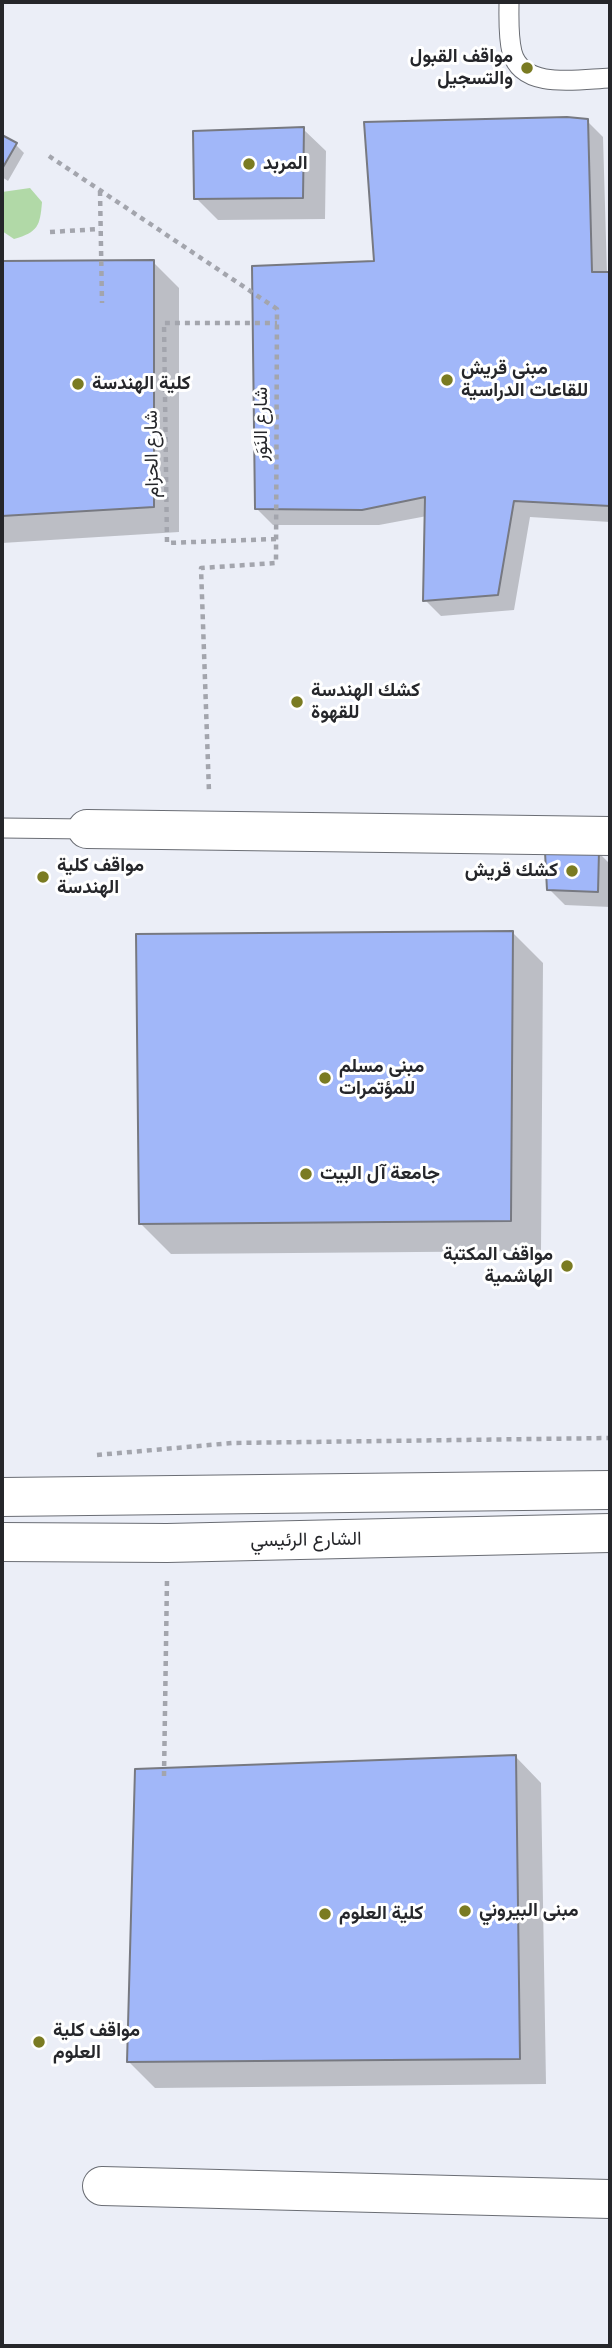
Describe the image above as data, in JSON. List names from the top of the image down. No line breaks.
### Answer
{"streets":{"street":["الشارع الرئيسي"],"path":["شارع النَوَر","شارع الحزام"]},"crossings":[["شارع النَوَر","شارع الحزام"]],"places":["مواقف القبول والتسجيل","المربد","مبنى قريش للقاعات الدراسية","كلية الهندسة","كشك الهندسة للقهوة","كشك قريش","مواقف كلية الهندسة","مبنى مسلم للمؤتمرات","جامعة آل البيت","مواقف المكتبة الهاشمية","مبنى البيروني","كلية العلوم","مواقف كلية العلوم"]}
